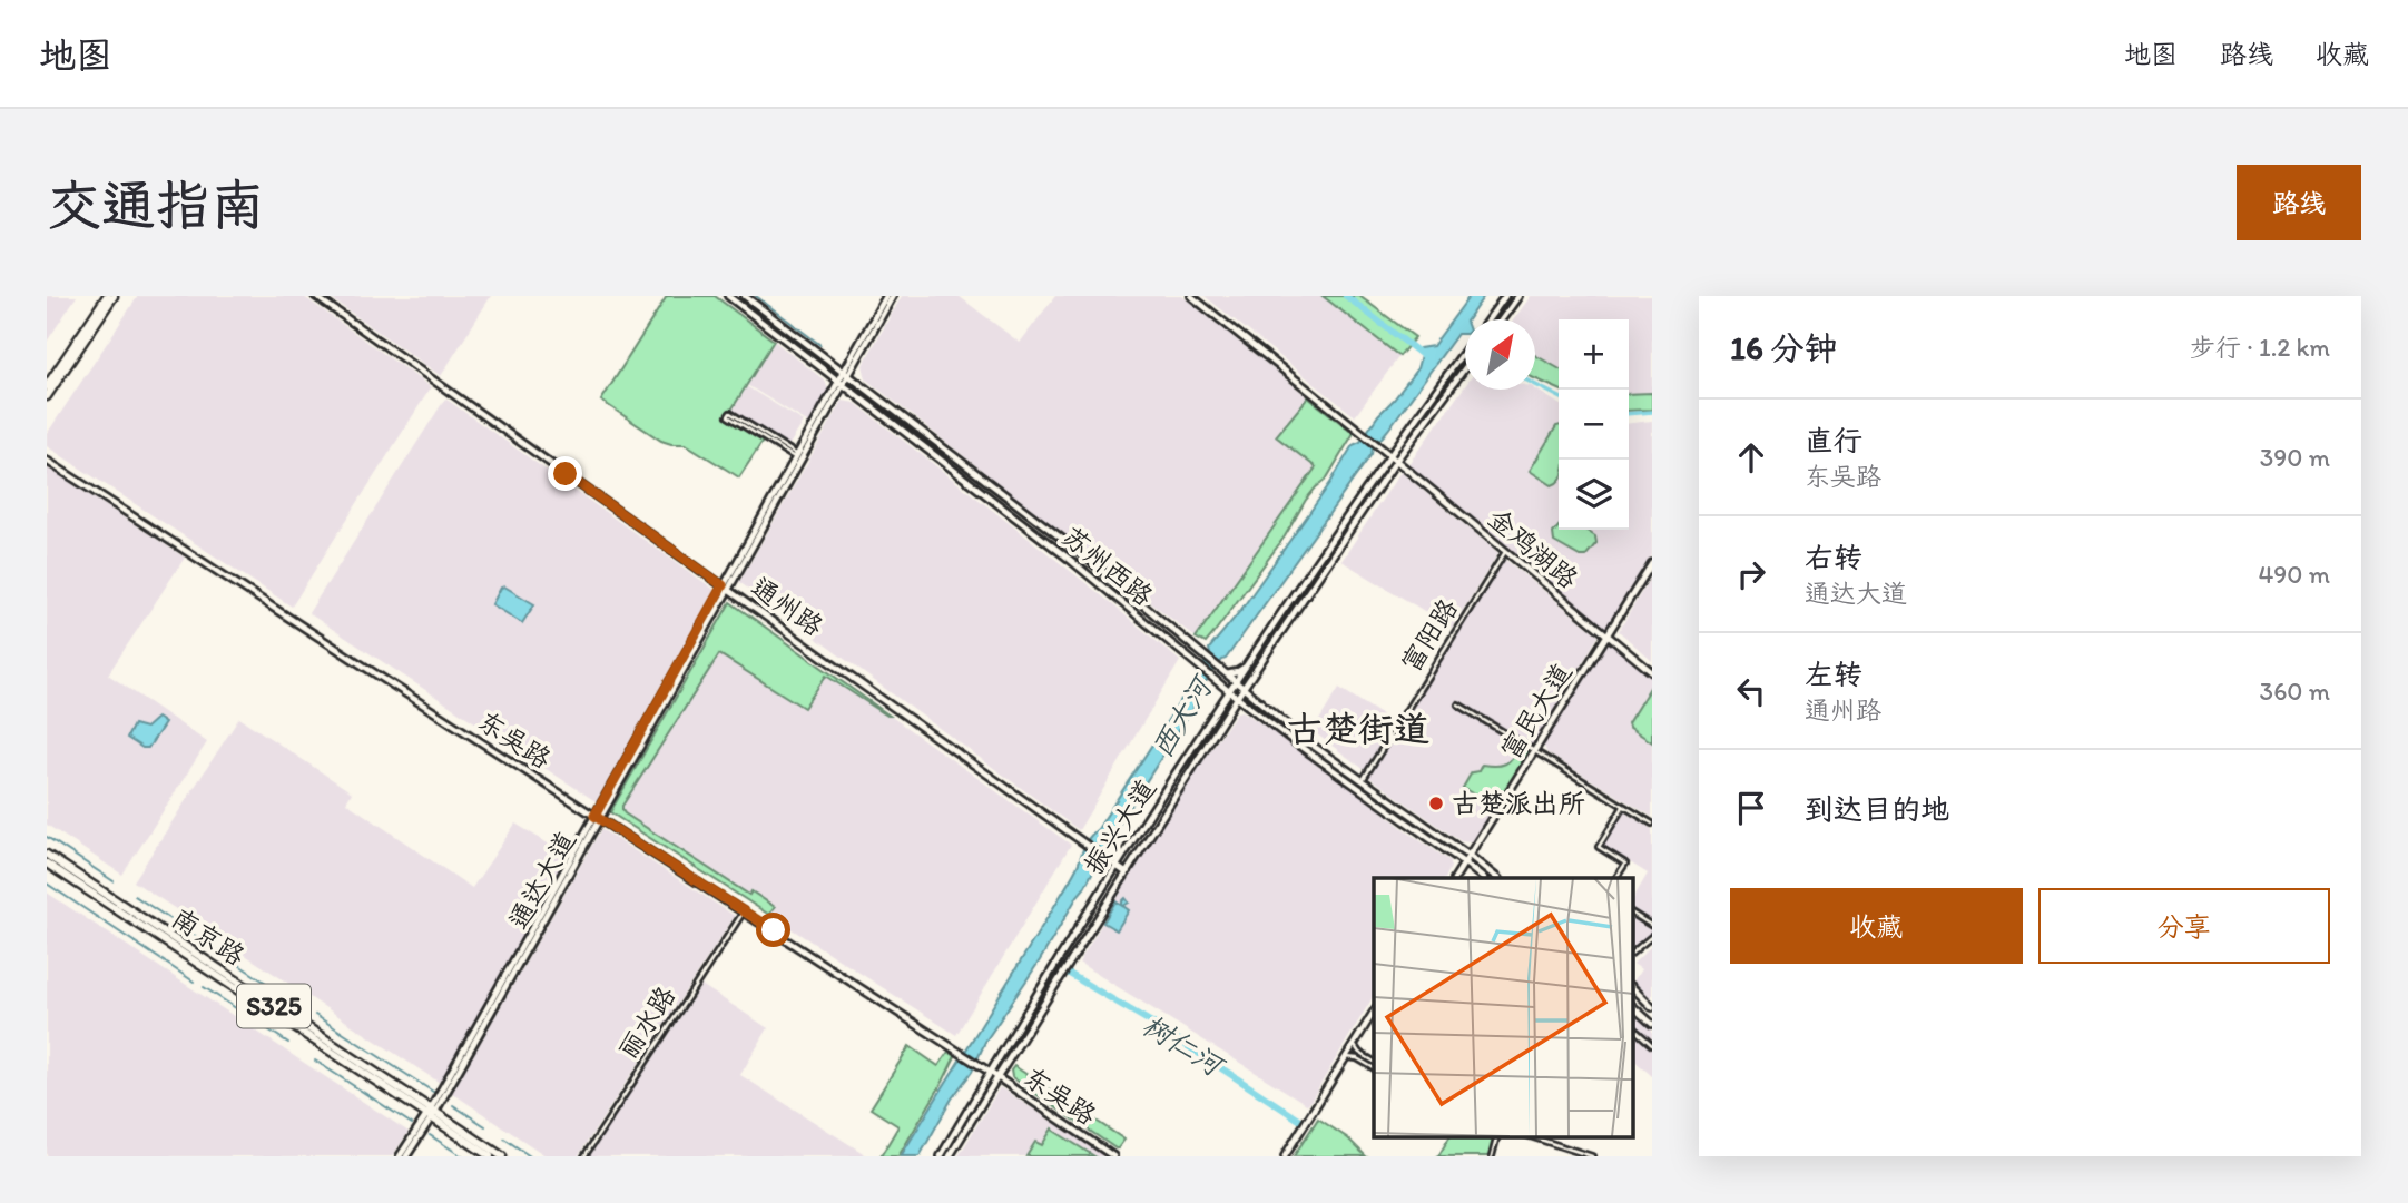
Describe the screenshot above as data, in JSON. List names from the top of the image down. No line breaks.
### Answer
{"streets":{"main road":["金鸡湖路","苏州西路","通州路","富民大道","东吴路","振兴大道","通达大道","南京路","S325"],"street":["富阳路","丽水路"]},"crossings":[["金鸡湖路","富阳路"],["金鸡湖路","富民大道"],["金鸡湖路","振兴大道"],["苏州西路","富阳路"],["苏州西路","富民大道"],["苏州西路","振兴大道"],["苏州西路","通达大道"],["通州路","振兴大道"],["通州路","通达大道"],["东吴路","振兴大道"],["东吴路","通达大道"],["东吴路","丽水路"],["通达大道","南京路"]],"districts":["古楚街道"],"water":["西大河","树仁河"],"places":["古楚派出所"],"north":"top right","page":{"header":"地图","nav":["地图","路线","收藏"],"buttons":["路线",["收藏","分享"]],"title":"交通指南","heading":["16 分钟","步行 · 1.2 km"],"map_buttons":["+","−"],"list":[["直行","东吴路","390 m"],["右转","通达大道","490 m"],["左转","通州路","360 m"],"到达目的地"]}}
